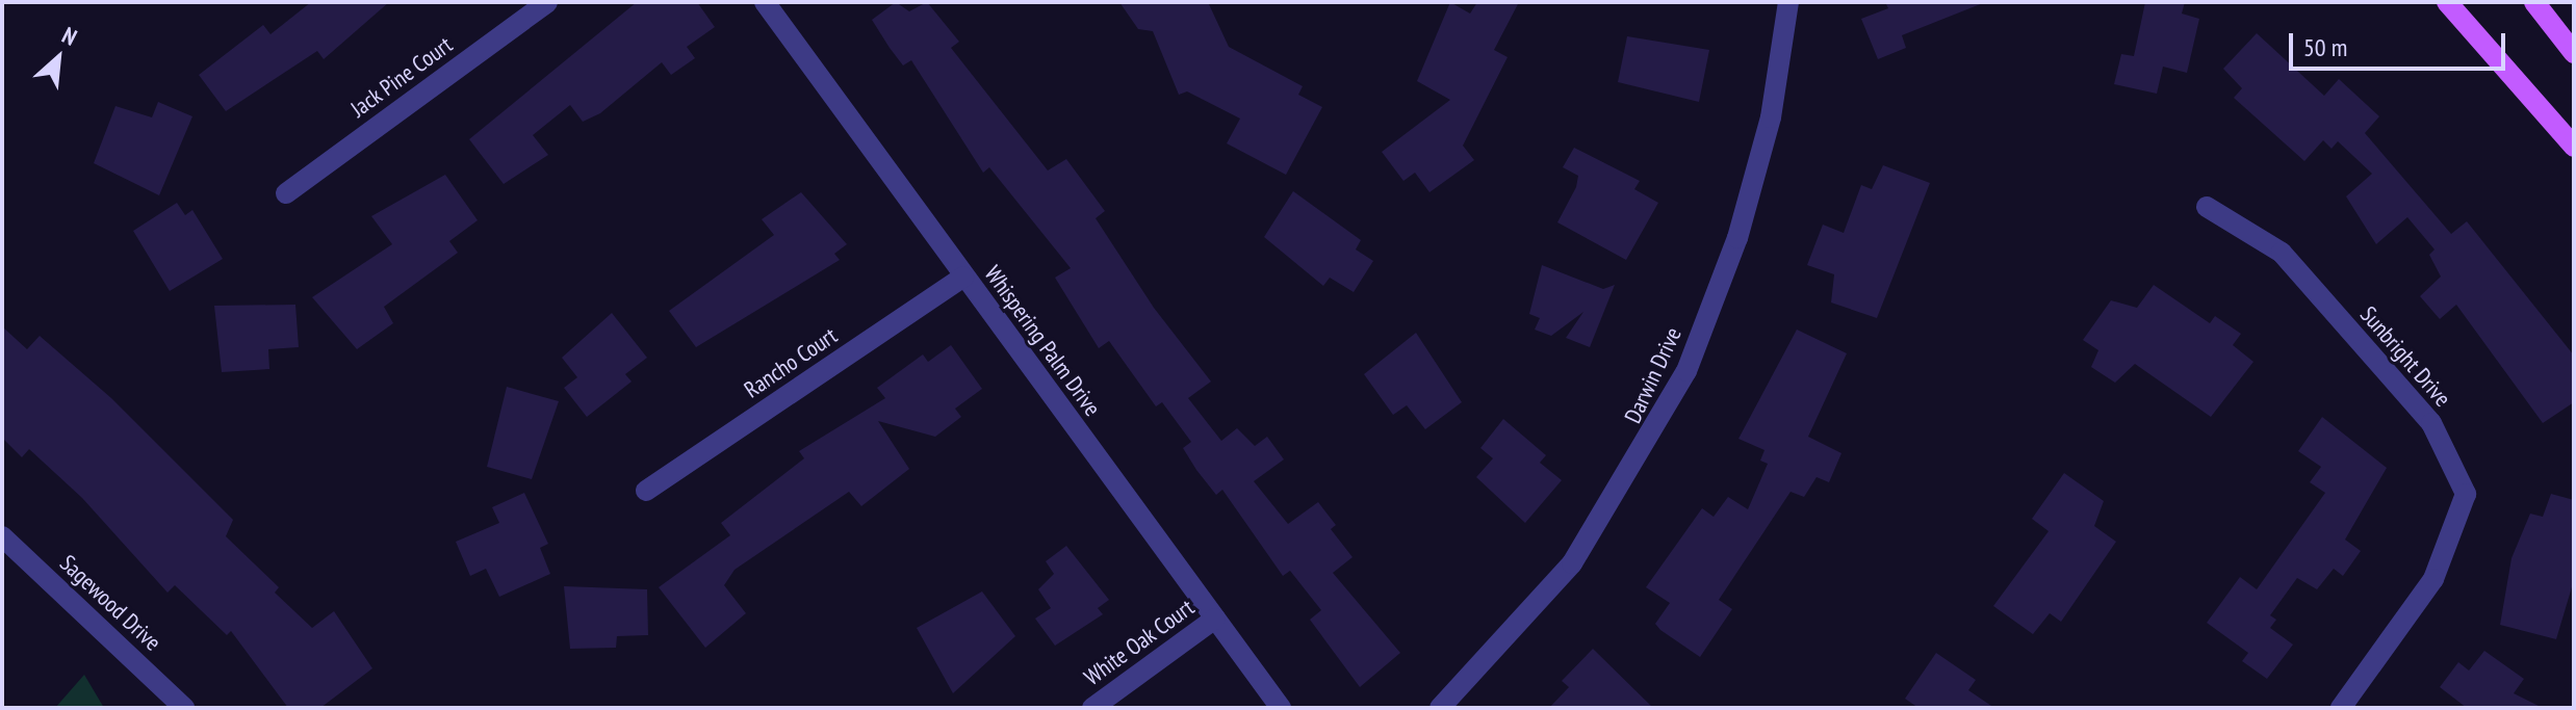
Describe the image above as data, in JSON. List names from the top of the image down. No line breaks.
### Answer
{"streets":{"street":["Jack Pine Court","Whispering Palm Drive","Sunbright Drive","Rancho Court","Darwin Drive","Sagewood Drive","White Oak Court"]},"crossings":[["Whispering Palm Drive","Rancho Court"],["Whispering Palm Drive","White Oak Court"]],"scale_bar":"50 m","north":"top right"}
